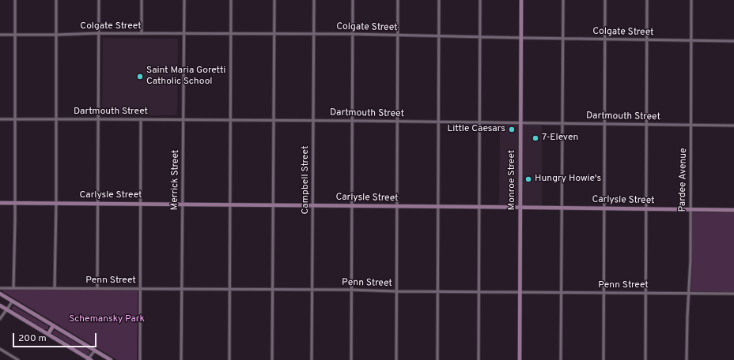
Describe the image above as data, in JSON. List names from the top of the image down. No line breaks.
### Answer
{"streets":{"street":["Colgate Street","Dartmouth Street","Merrick Street","Campbell Street","Monroe Street","Pardee Avenue","Carlysle Street","Penn Street"]},"crossings":[["Colgate Street","Merrick Street"],["Colgate Street","Campbell Street"],["Colgate Street","Monroe Street"],["Colgate Street","Pardee Avenue"],["Dartmouth Street","Merrick Street"],["Dartmouth Street","Campbell Street"],["Dartmouth Street","Monroe Street"],["Dartmouth Street","Pardee Avenue"],["Merrick Street","Carlysle Street"],["Merrick Street","Penn Street"],["Campbell Street","Carlysle Street"],["Campbell Street","Penn Street"],["Monroe Street","Carlysle Street"],["Monroe Street","Penn Street"],["Pardee Avenue","Carlysle Street"],["Pardee Avenue","Penn Street"]],"parks":["Schemansky Park"],"places":["Saint Maria Goretti Catholic School","Little Caesars","7-Eleven","Hungry Howie's"],"scale_bar":"200 m"}
